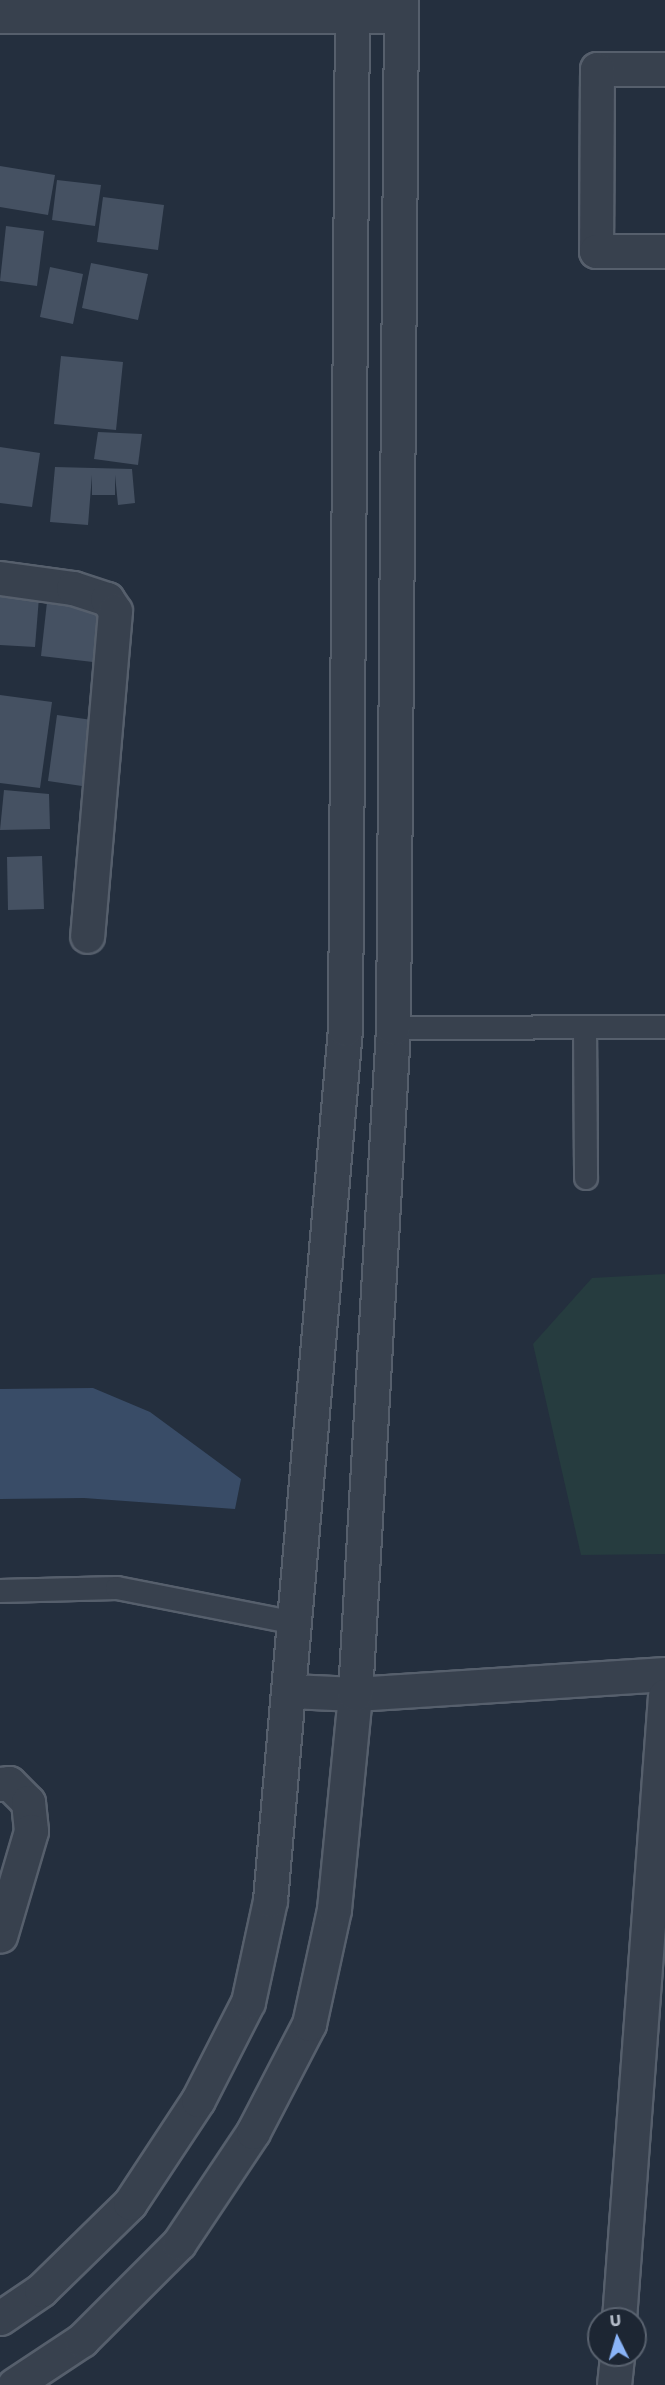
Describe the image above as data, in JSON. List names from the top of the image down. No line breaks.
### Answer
{"north":"top"}
